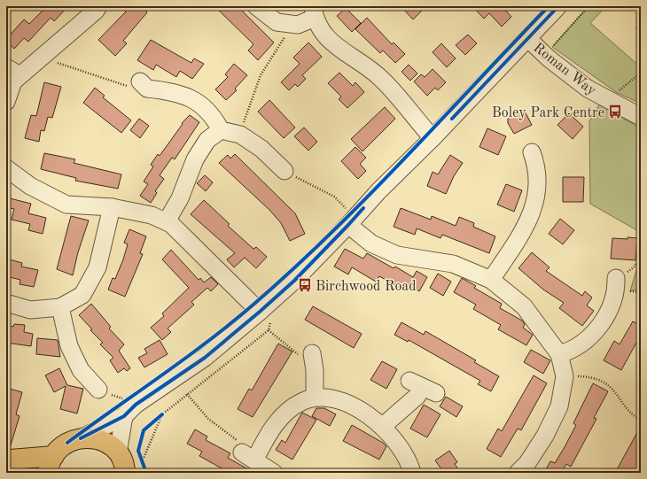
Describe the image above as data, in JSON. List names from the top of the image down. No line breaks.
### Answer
{"streets":{"street":["Roman Way"]},"places":{"bus stop":["Boley Park Centre","Birchwood Road"]}}
